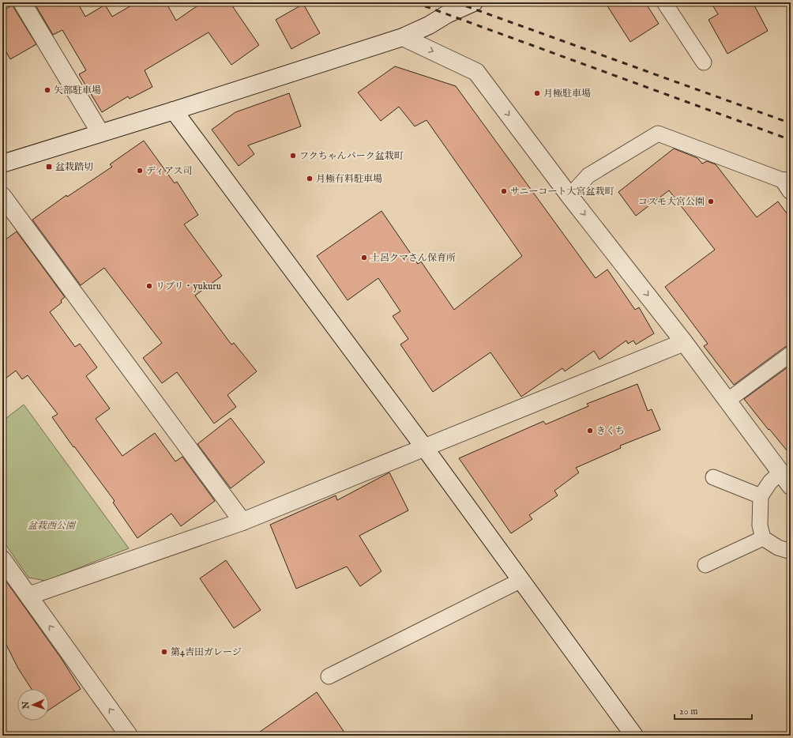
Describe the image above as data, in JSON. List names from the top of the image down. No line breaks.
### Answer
{"parks":["盆栽西公園"],"places":{"other":["矢部駐車場","月極駐車場","フクちゃんパーク盆栽町","ディアス司","月極有料駐車場","サニーコート大宮盆栽町","コスモ大宮公園","土呂クマさん保育所","リブリ・yukuru","きくち","第4吉田ガレージ"],"transit":["盆栽踏切"]},"scale_bar":"20 m","north":"left"}
